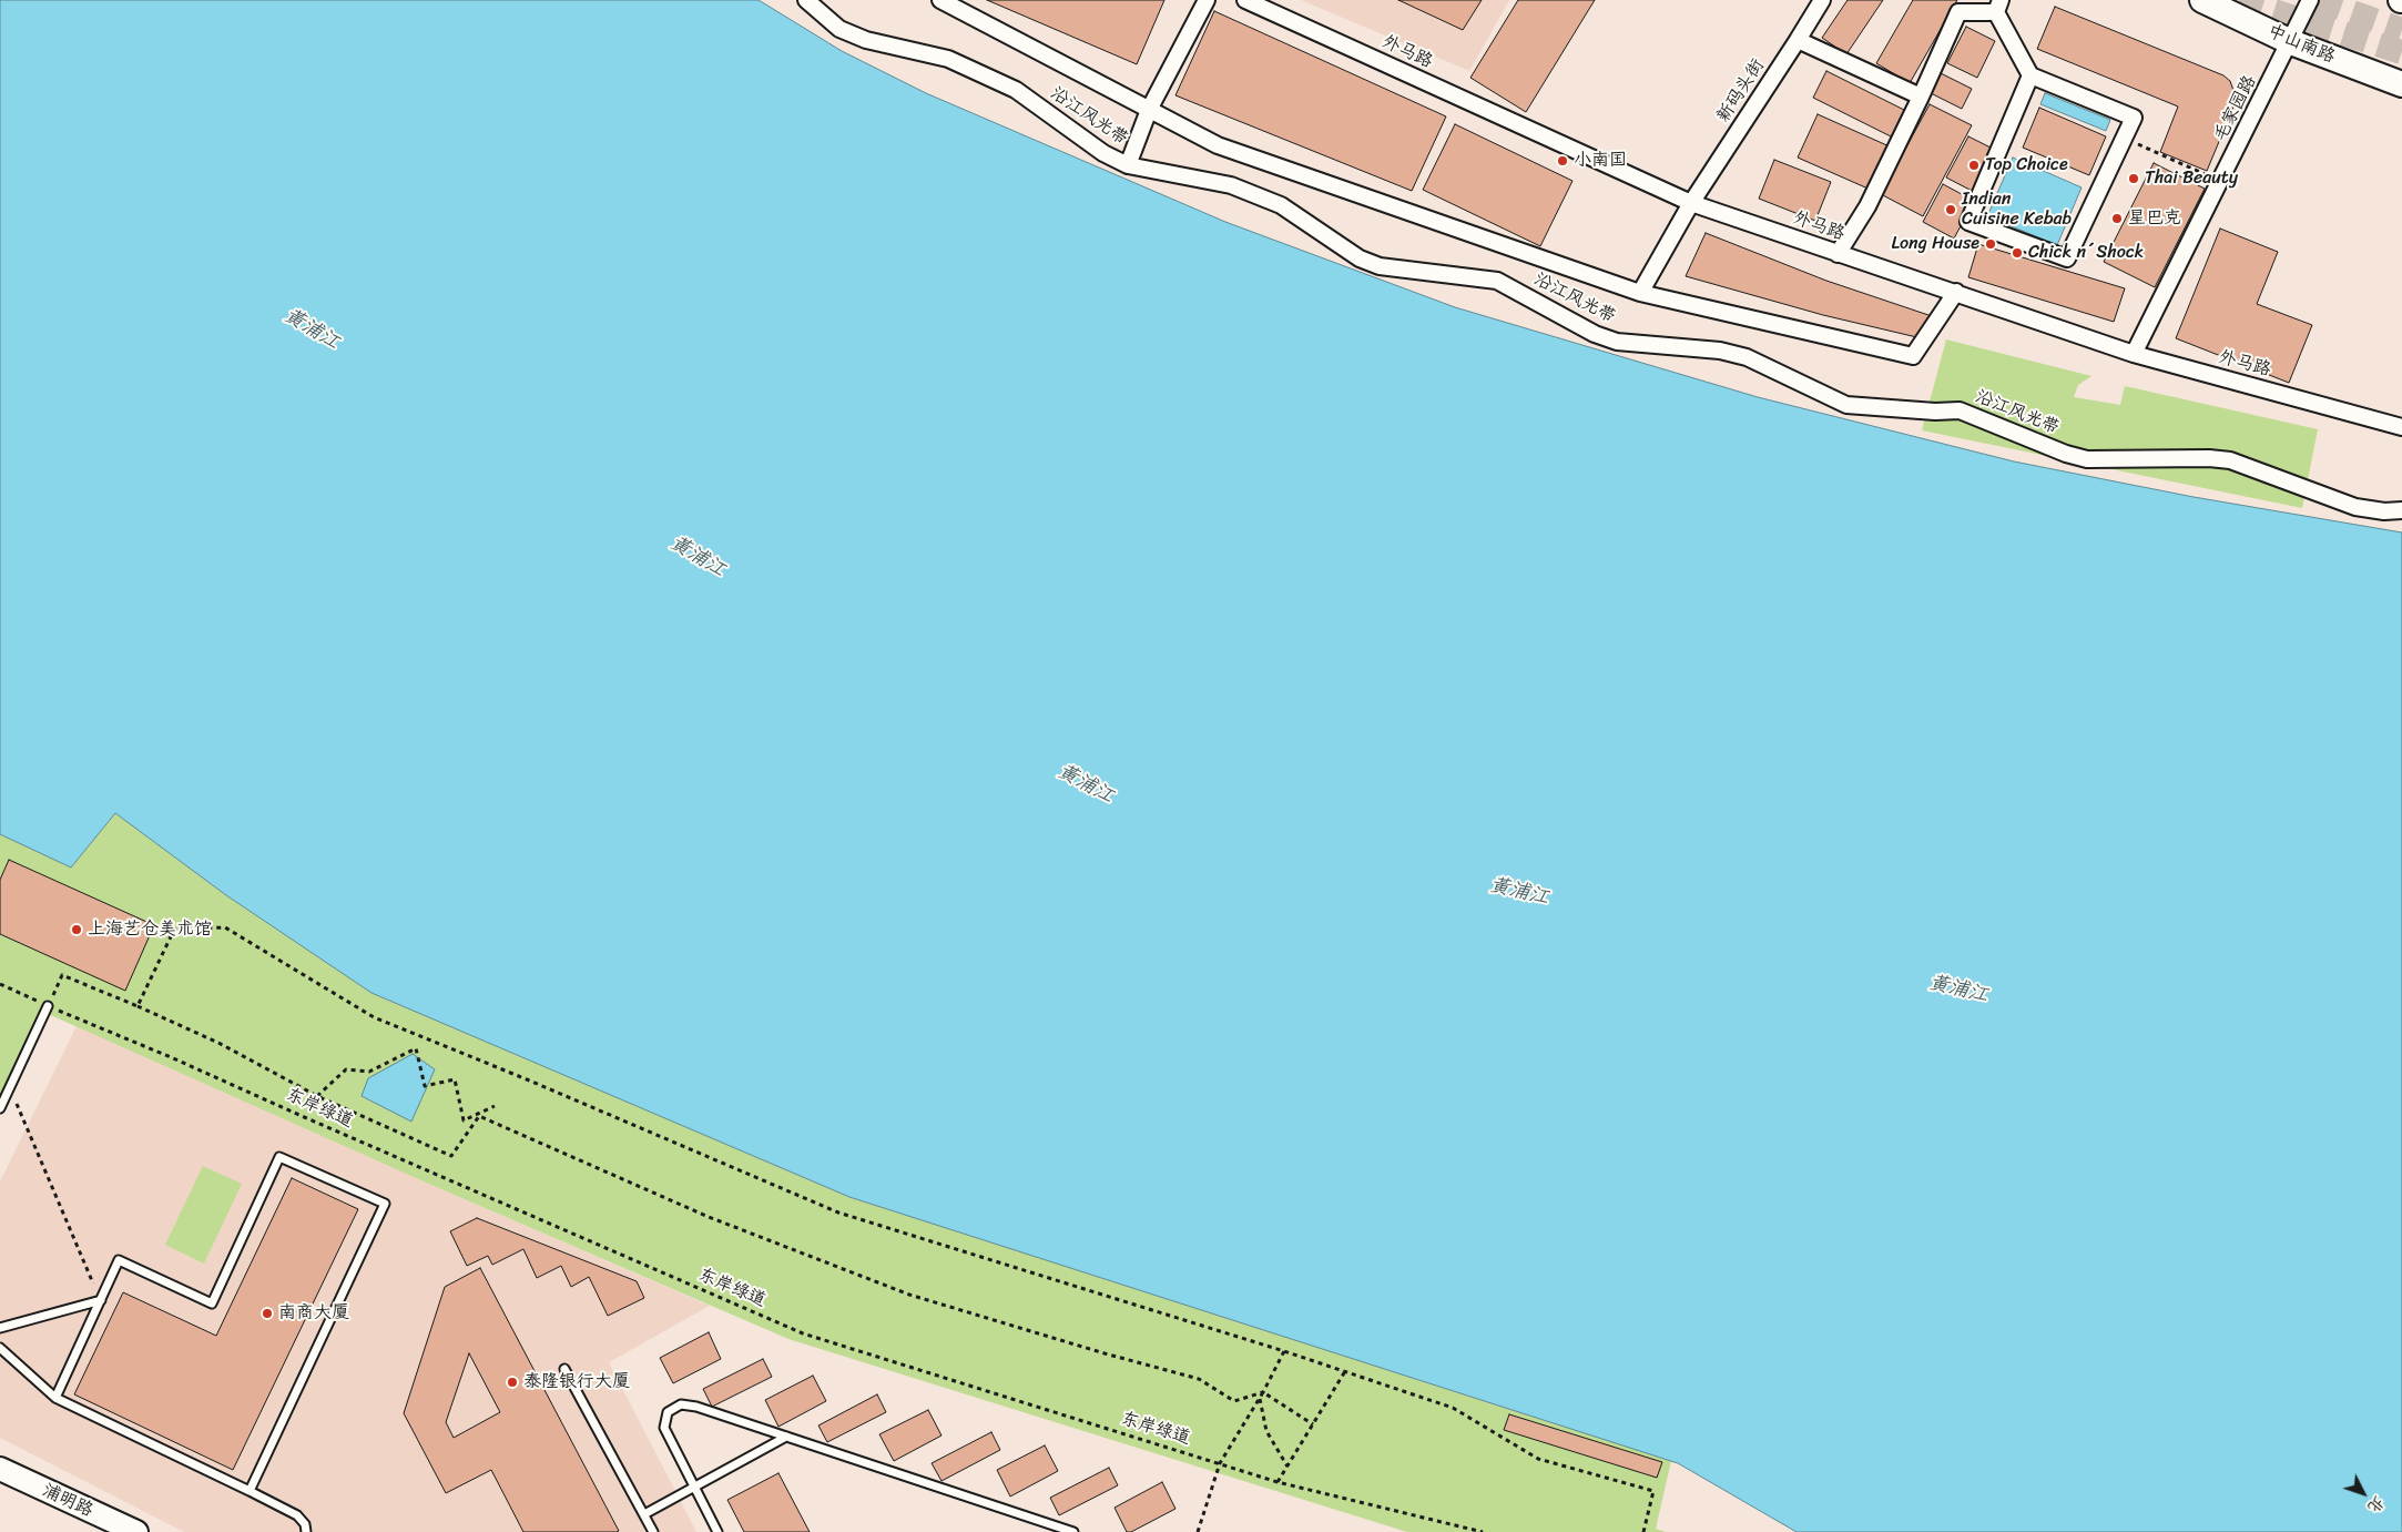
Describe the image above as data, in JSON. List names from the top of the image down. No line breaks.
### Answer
{"streets":{"main road":["中山南路","浦明路"],"street":["外马路","新码头街","毛家园路","沿江风光带"],"path":["东岸绿道"]},"crossings":[["中山南路","毛家园路"],["外马路","新码头街"],["外马路","毛家园路"]],"water":["黄浦江"],"places":["小南国","Top Choice","Thai Beauty","Indian Cuisine Kebab","星巴克","Long House","Chick n´Shock","上海艺仓美术馆","南商大厦","泰隆银行大厦"],"north":"bottom right"}
